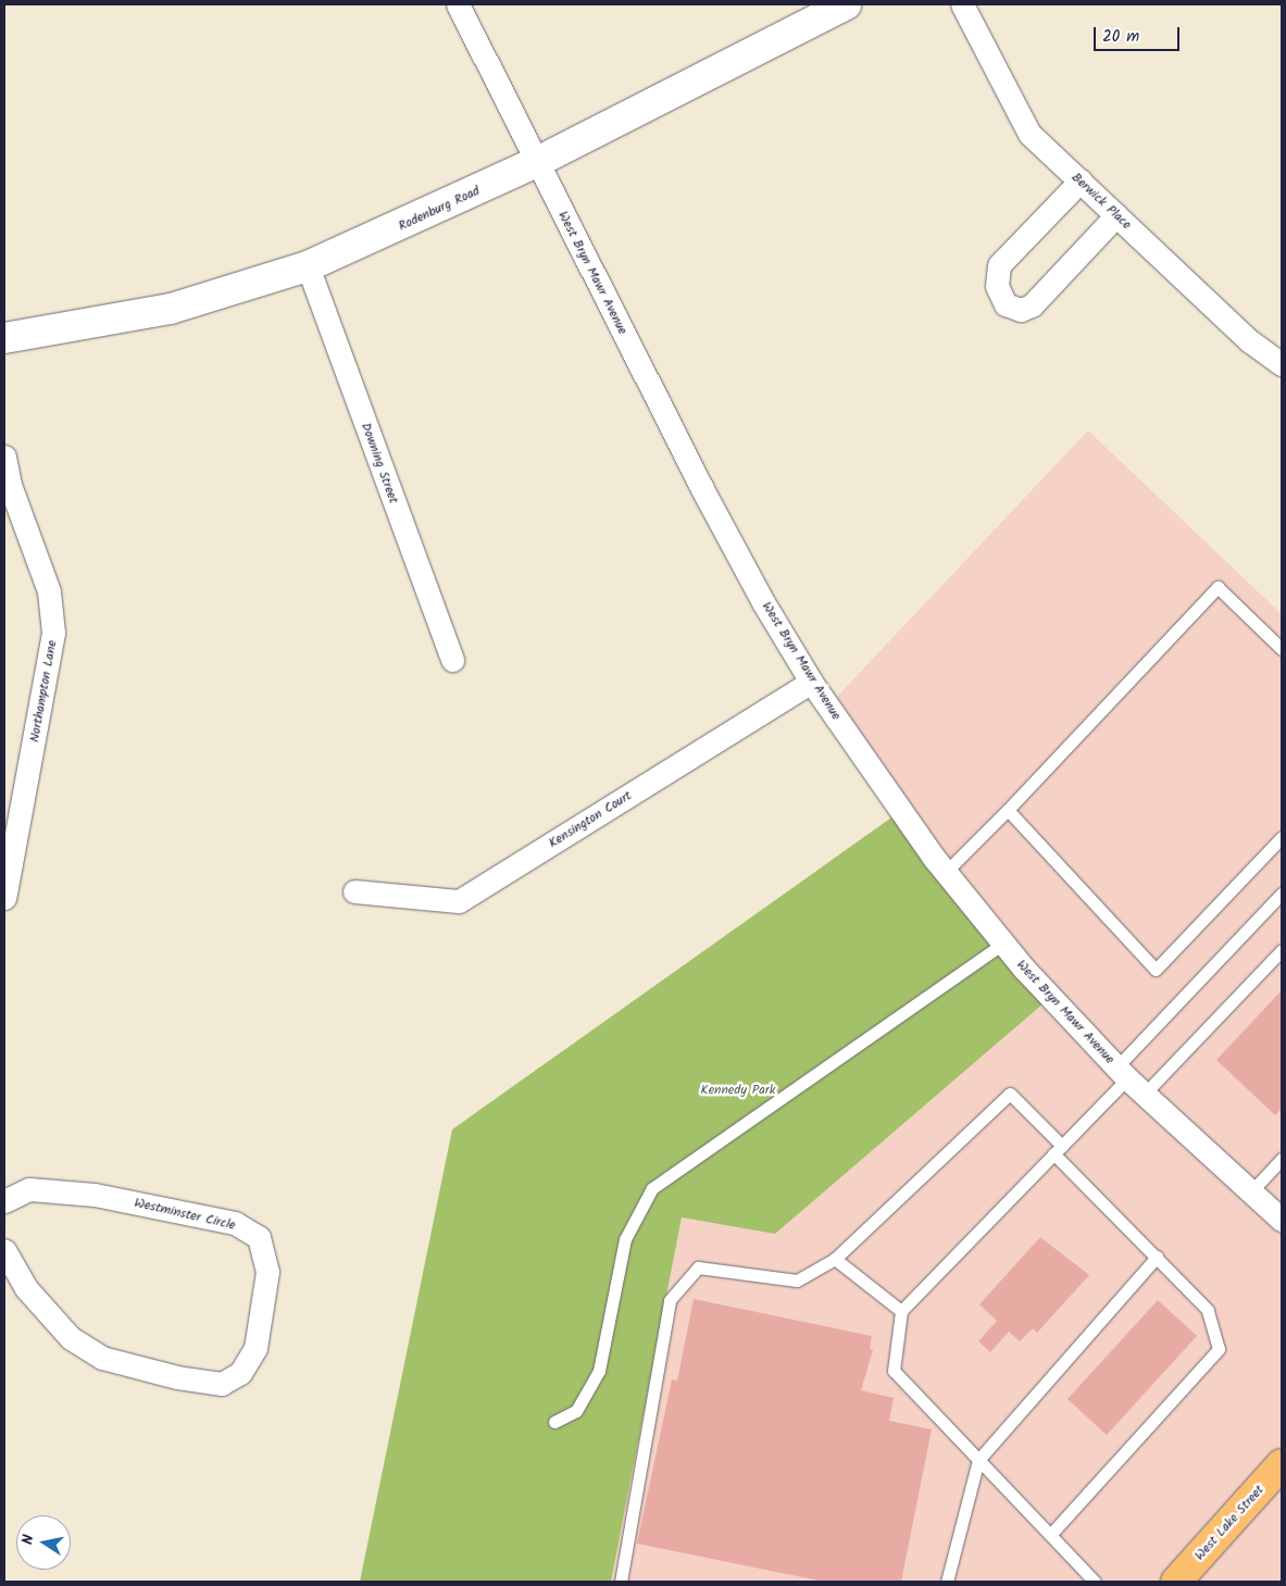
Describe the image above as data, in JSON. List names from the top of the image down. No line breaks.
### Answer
{"streets":{"main road":["West Lake Street"],"street":["Berwick Place","Rodenburg Road","West Bryn Mawr Avenue","Downing Street","Northampton Lane","Kensington Court","Westminster Circle"]},"crossings":[["Rodenburg Road","West Bryn Mawr Avenue"],["Rodenburg Road","Downing Street"],["West Bryn Mawr Avenue","Kensington Court"]],"parks":["Kennedy Park"],"scale_bar":"20 m","north":"left"}
